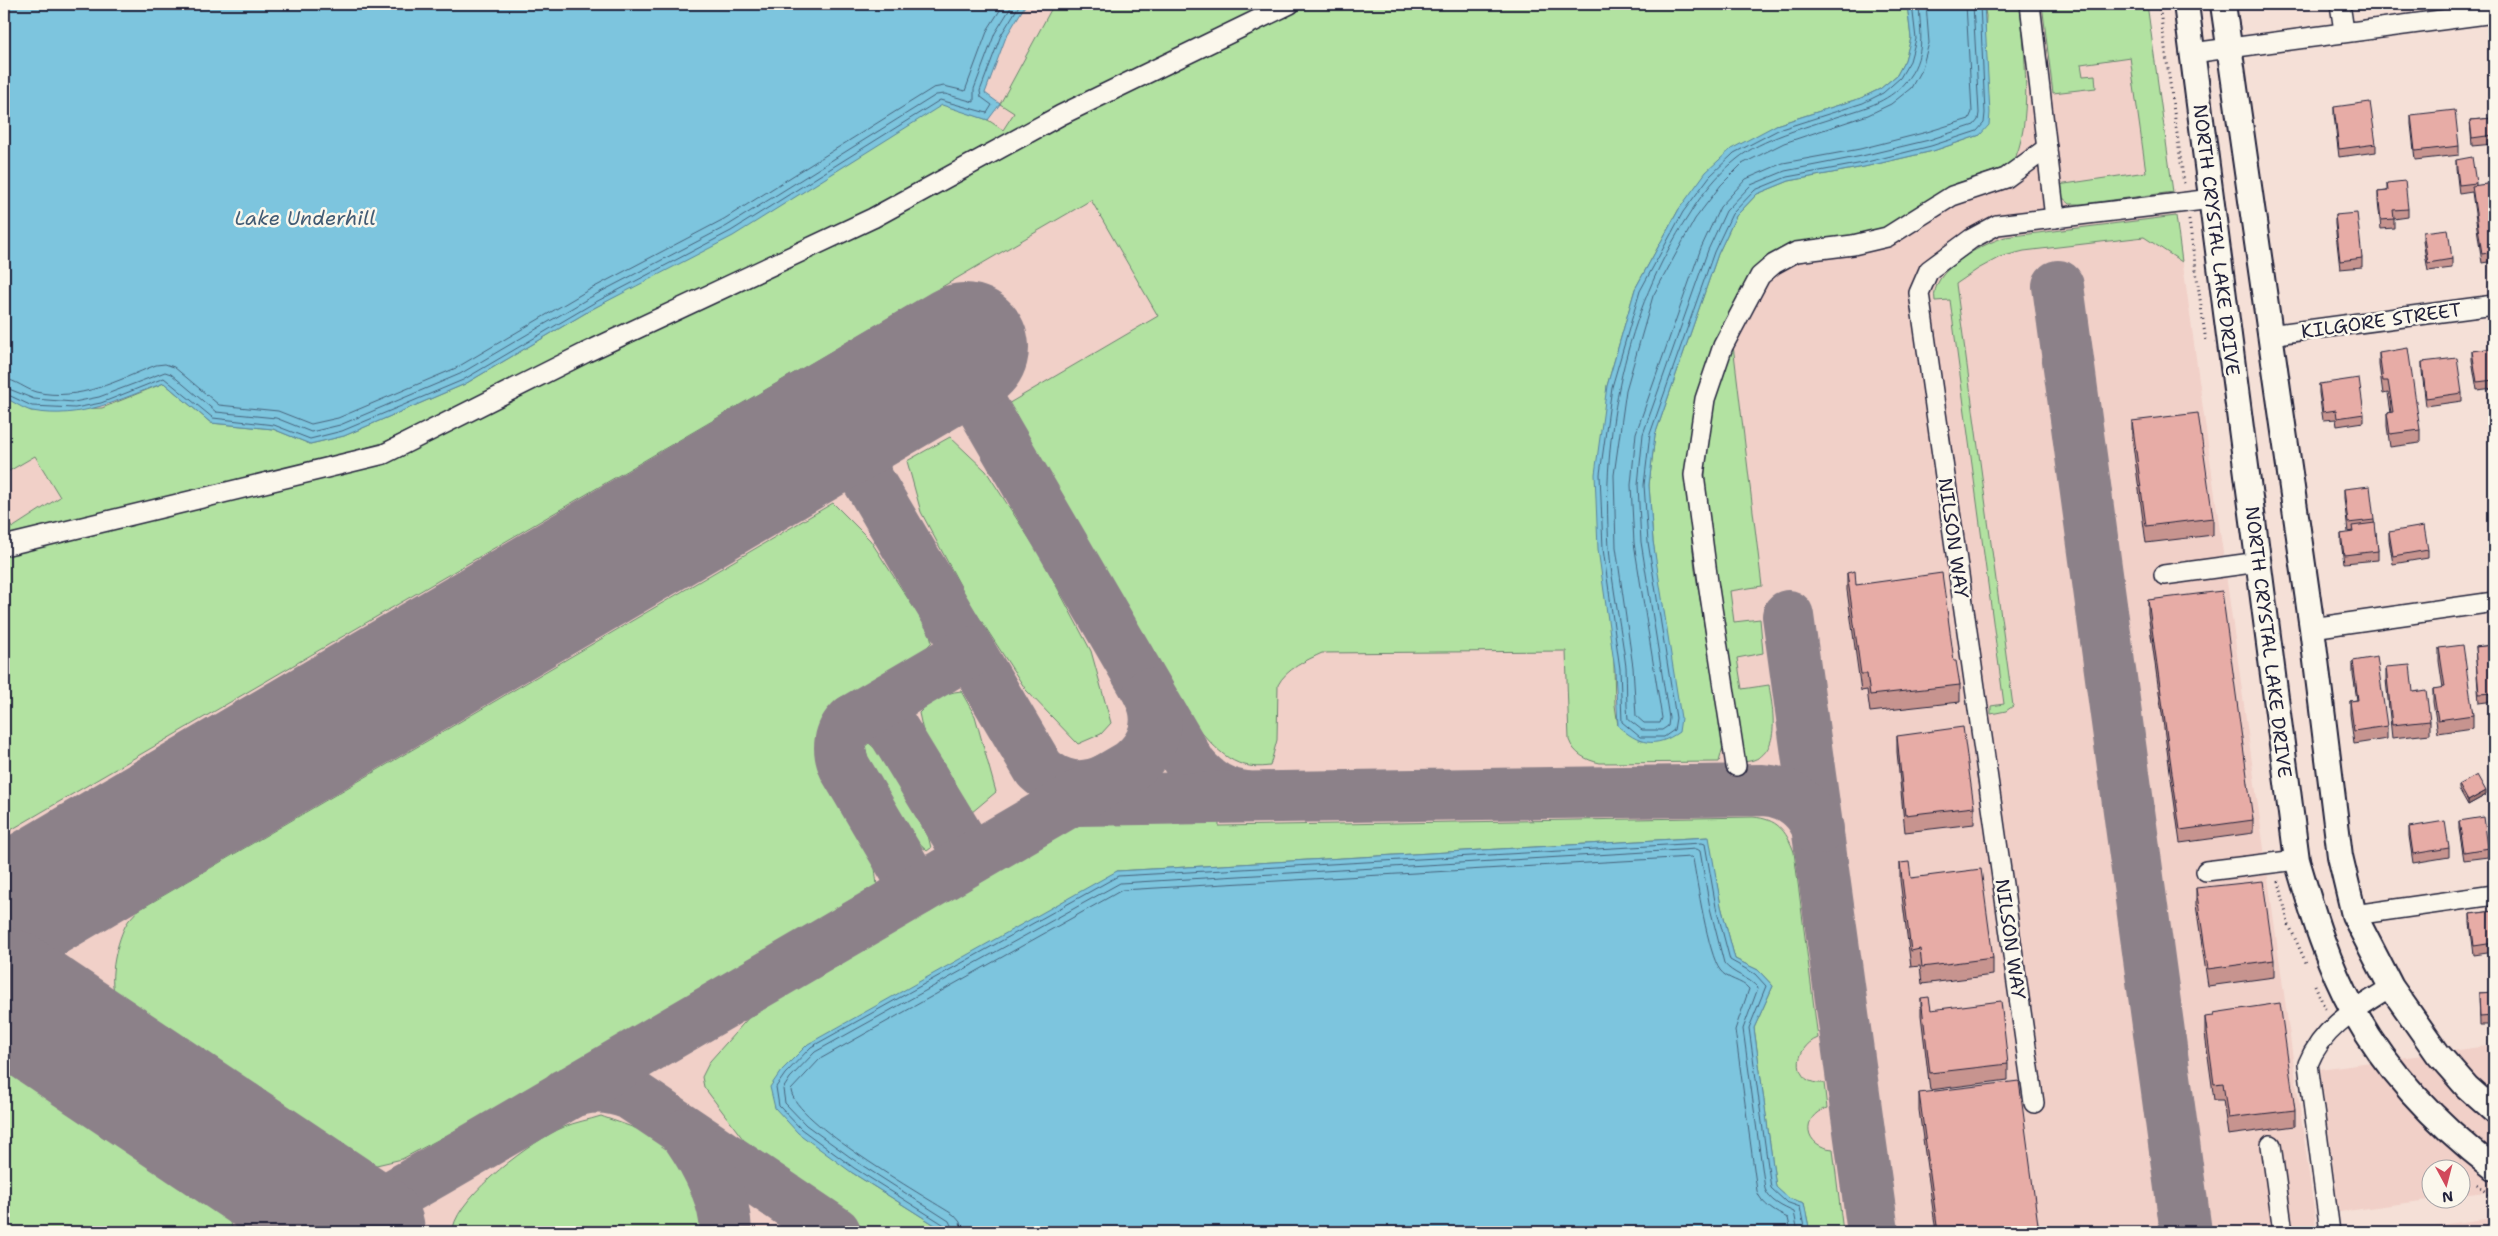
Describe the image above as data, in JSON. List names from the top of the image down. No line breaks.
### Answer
{"streets":{"main road":["NORTH CRYSTAL LAKE DRIVE"],"street":["KILGORE STREET","NILSON WAY"]},"crossings":[["NORTH CRYSTAL LAKE DRIVE","KILGORE STREET"],["NORTH CRYSTAL LAKE DRIVE","NILSON WAY"]],"water":["Lake Underhill"],"north":"bottom"}
